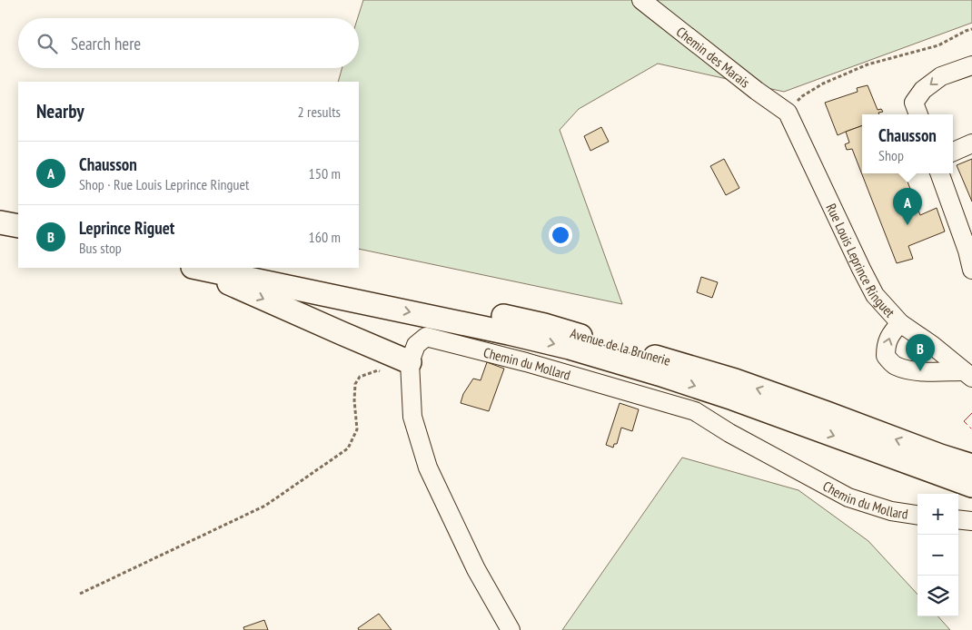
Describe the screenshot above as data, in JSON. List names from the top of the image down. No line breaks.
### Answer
{"streets":{"main road":["Avenue de la Brunerie"],"street":["Chemin des Marais","Rue Louis Leprince Ringuet","Chemin du Mollard"]},"crossings":[["Chemin des Marais","Rue Louis Leprince Ringuet"]],"page":{"search":"Search here","heading":["Nearby","2 results"],"popup":["Chausson","Shop"],"list":[{"mark":"A","name":"Chausson","note":"Shop · Rue Louis Leprince Ringuet","value":"150 m"},{"mark":"B","name":"Leprince Riguet","note":"Bus stop","value":"160 m"}],"pins":["A","B"],"map_buttons":["+","−"]}}
